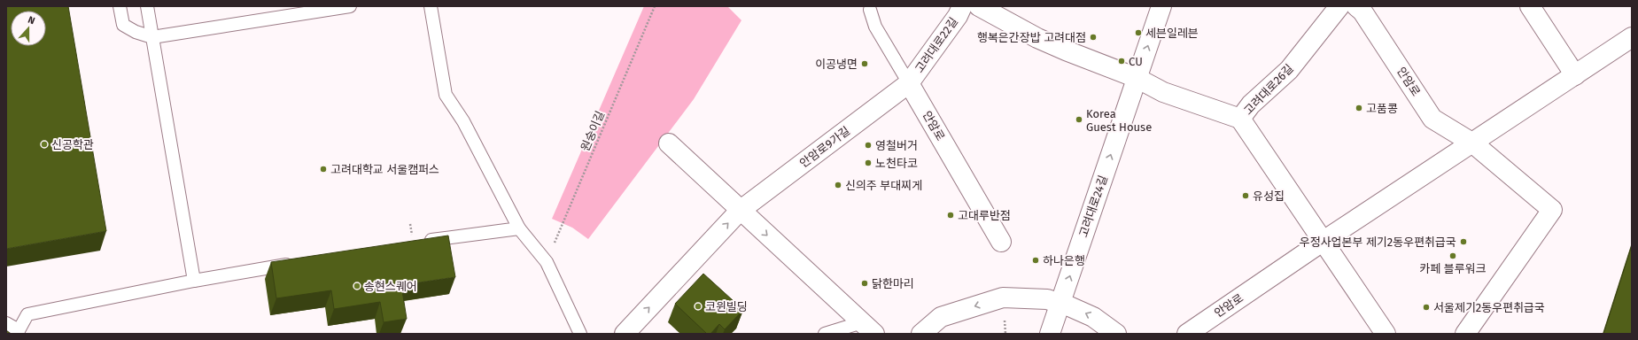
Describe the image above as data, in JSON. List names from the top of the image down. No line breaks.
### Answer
{"streets":{"street":["고려대로22길","안암로","고려대로26길","안암로9가길","고려대로24길"],"path":["원숭이길"]},"crossings":[["고려대로22길","안암로"],["고려대로22길","안암로9가길"],["안암로","안암로9가길"],["고려대로26길","고려대로24길"]],"one_way":["안암로9가길","고려대로24길"],"places":["세븐일레븐","행복은간장밥 고려대점","CU","이공냉면","고품콩","Korea Guest House","신공학관","영철버거","노천타코","고려대학교 서울캠퍼스","신의주 부대찌게","유성집","고대루반점","우정사업본부 제기2동우편취급국","카페 블루워크","하나은행","닭한마리","송현스퀘어","코윈빌딩","서울제기2동우편취급국"],"north":"top"}
